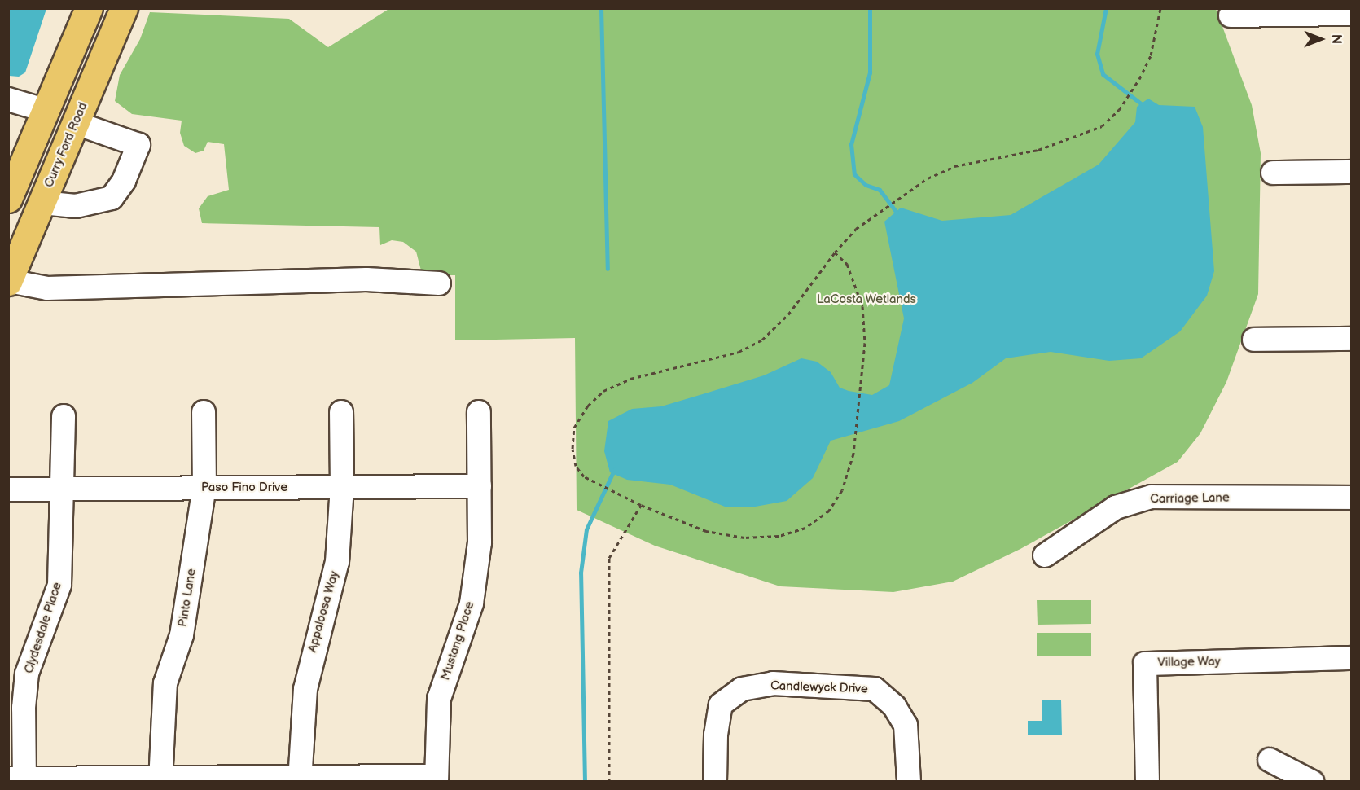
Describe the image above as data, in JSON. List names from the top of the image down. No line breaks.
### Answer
{"streets":{"main road":["Curry Ford Road"],"street":["Paso Fino Drive","Carriage Lane","Pinto Lane","Appaloosa Way","Clydesdale Place","Mustang Place","Village Way","Candlewyck Drive"]},"crossings":[["Paso Fino Drive","Pinto Lane"],["Paso Fino Drive","Appaloosa Way"],["Paso Fino Drive","Clydesdale Place"],["Paso Fino Drive","Mustang Place"]],"parks":["LaCosta Wetlands"],"north":"right"}
